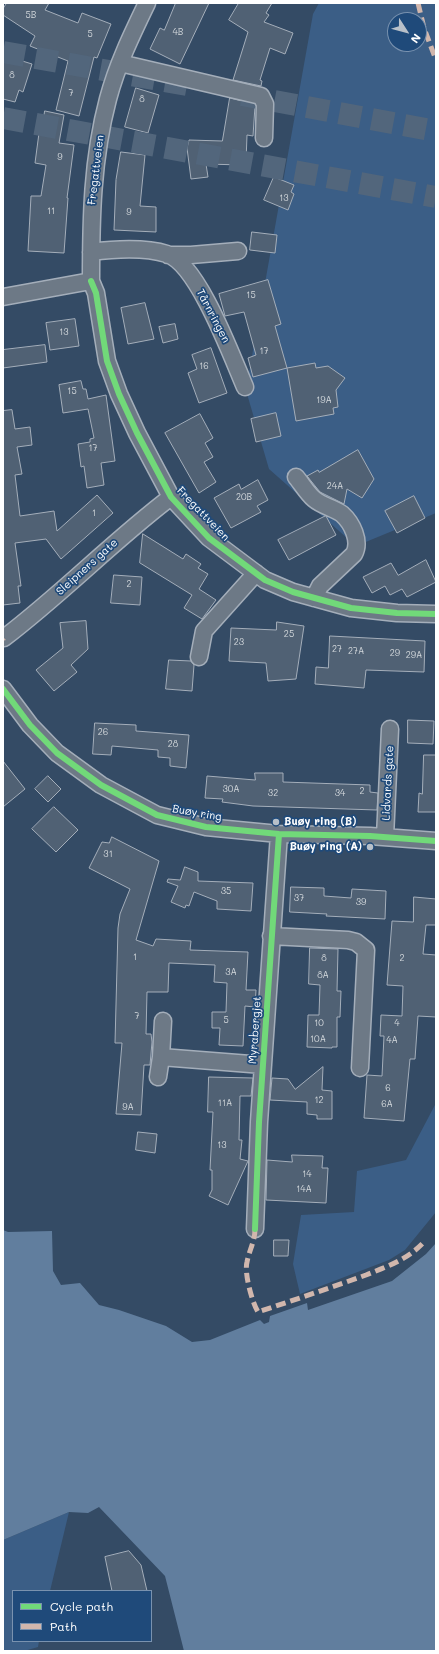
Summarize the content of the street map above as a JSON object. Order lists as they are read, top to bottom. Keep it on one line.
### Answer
{"streets":{"street":["Fregattveien","Tårnringen","Sleipners gate","Lidvards gate","Buøy ring","Myrabergjet"]},"crossings":[["Fregattveien","Tårnringen"],["Fregattveien","Sleipners gate"],["Lidvards gate","Buøy ring"],["Buøy ring","Myrabergjet"]],"places":["Buøy ring (B)","Buøy ring (A)"],"house_numbers":["5B","4B","5","8","7","8","9","13","11","9","15","13","17","16","15","19A","17","24A","20B","1","2","25","23","27","27A","29","29A","26","28","30A","2","32","34","31","35","37","39","1","8","2","3A","8A","7","5","10","4","10A","4A","6","12","11A","6A","9A","13","14","14A"],"legend":["Cycle path","Path"],"north":"bottom right"}
